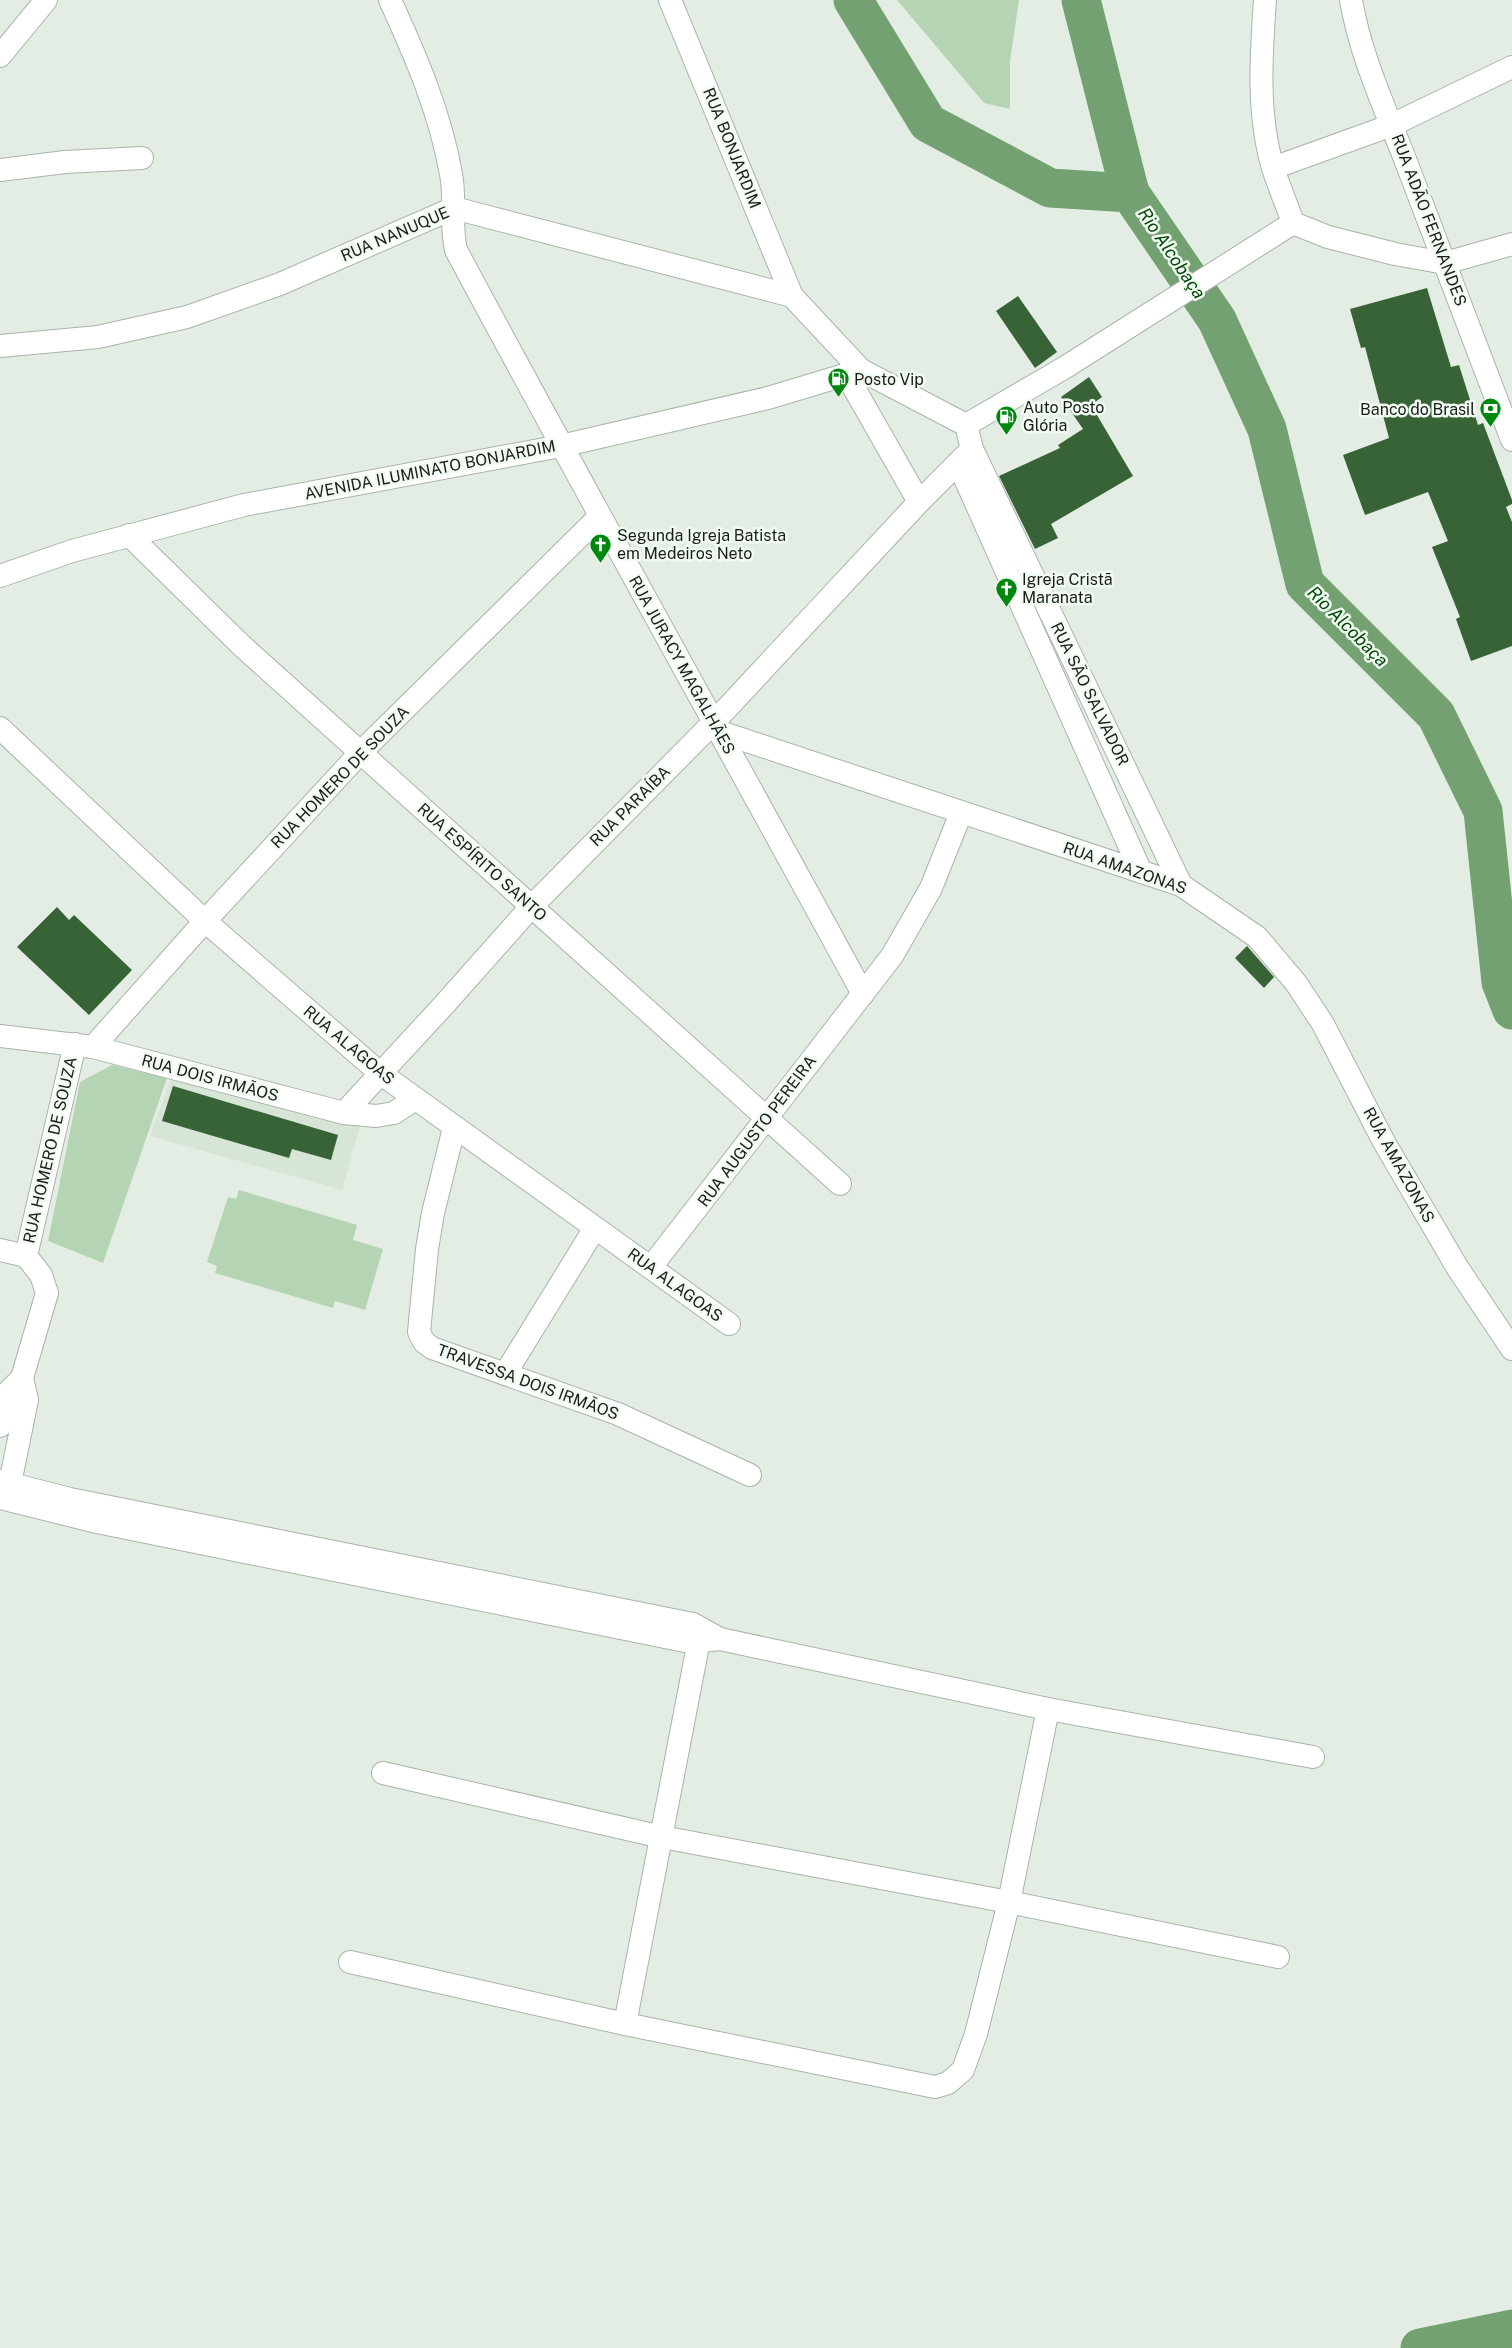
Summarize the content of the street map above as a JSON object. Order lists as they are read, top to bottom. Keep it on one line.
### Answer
{"streets":{"street":["RUA BONJARDIM","RUA ADÃO FERNANDES","RUA NANUQUE","AVENIDA ILUMINATO BONJARDIM","RUA JURACY MAGALHÃES","RUA SÃO SALVADOR","RUA HOMERO DE SOUZA","RUA PARAÍBA","RUA ESPÍRITO SANTO","RUA AMAZONAS","RUA ALAGOAS","RUA DOIS IRMÃOS","RUA AUGUSTO PEREIRA","TRAVESSA DOIS IRMÃOS"]},"crossings":[["RUA BONJARDIM","RUA NANUQUE"],["RUA NANUQUE","RUA JURACY MAGALHÃES"],["AVENIDA ILUMINATO BONJARDIM","RUA JURACY MAGALHÃES"],["AVENIDA ILUMINATO BONJARDIM","RUA ESPÍRITO SANTO"],["RUA JURACY MAGALHÃES","RUA HOMERO DE SOUZA"],["RUA JURACY MAGALHÃES","RUA PARAÍBA"],["RUA JURACY MAGALHÃES","RUA AMAZONAS"],["RUA JURACY MAGALHÃES","RUA AUGUSTO PEREIRA"],["RUA SÃO SALVADOR","RUA PARAÍBA"],["RUA SÃO SALVADOR","RUA AMAZONAS"],["RUA HOMERO DE SOUZA","RUA ESPÍRITO SANTO"],["RUA HOMERO DE SOUZA","RUA ALAGOAS"],["RUA HOMERO DE SOUZA","RUA DOIS IRMÃOS"],["RUA PARAÍBA","RUA ESPÍRITO SANTO"],["RUA PARAÍBA","RUA AMAZONAS"],["RUA PARAÍBA","RUA ALAGOAS"],["RUA PARAÍBA","RUA DOIS IRMÃOS"],["RUA ESPÍRITO SANTO","RUA AUGUSTO PEREIRA"],["RUA AMAZONAS","RUA AUGUSTO PEREIRA"],["RUA ALAGOAS","RUA DOIS IRMÃOS"],["RUA ALAGOAS","RUA AUGUSTO PEREIRA"],["RUA ALAGOAS","TRAVESSA DOIS IRMÃOS"]],"water":["Rio Alcobaça"],"places":{"fuel station":["Posto Vip","Auto Posto Glória"],"bank":["Banco do Brasil"],"church":["Segunda Igreja Batista em Medeiros Neto","Igreja Cristã Maranata"]}}
